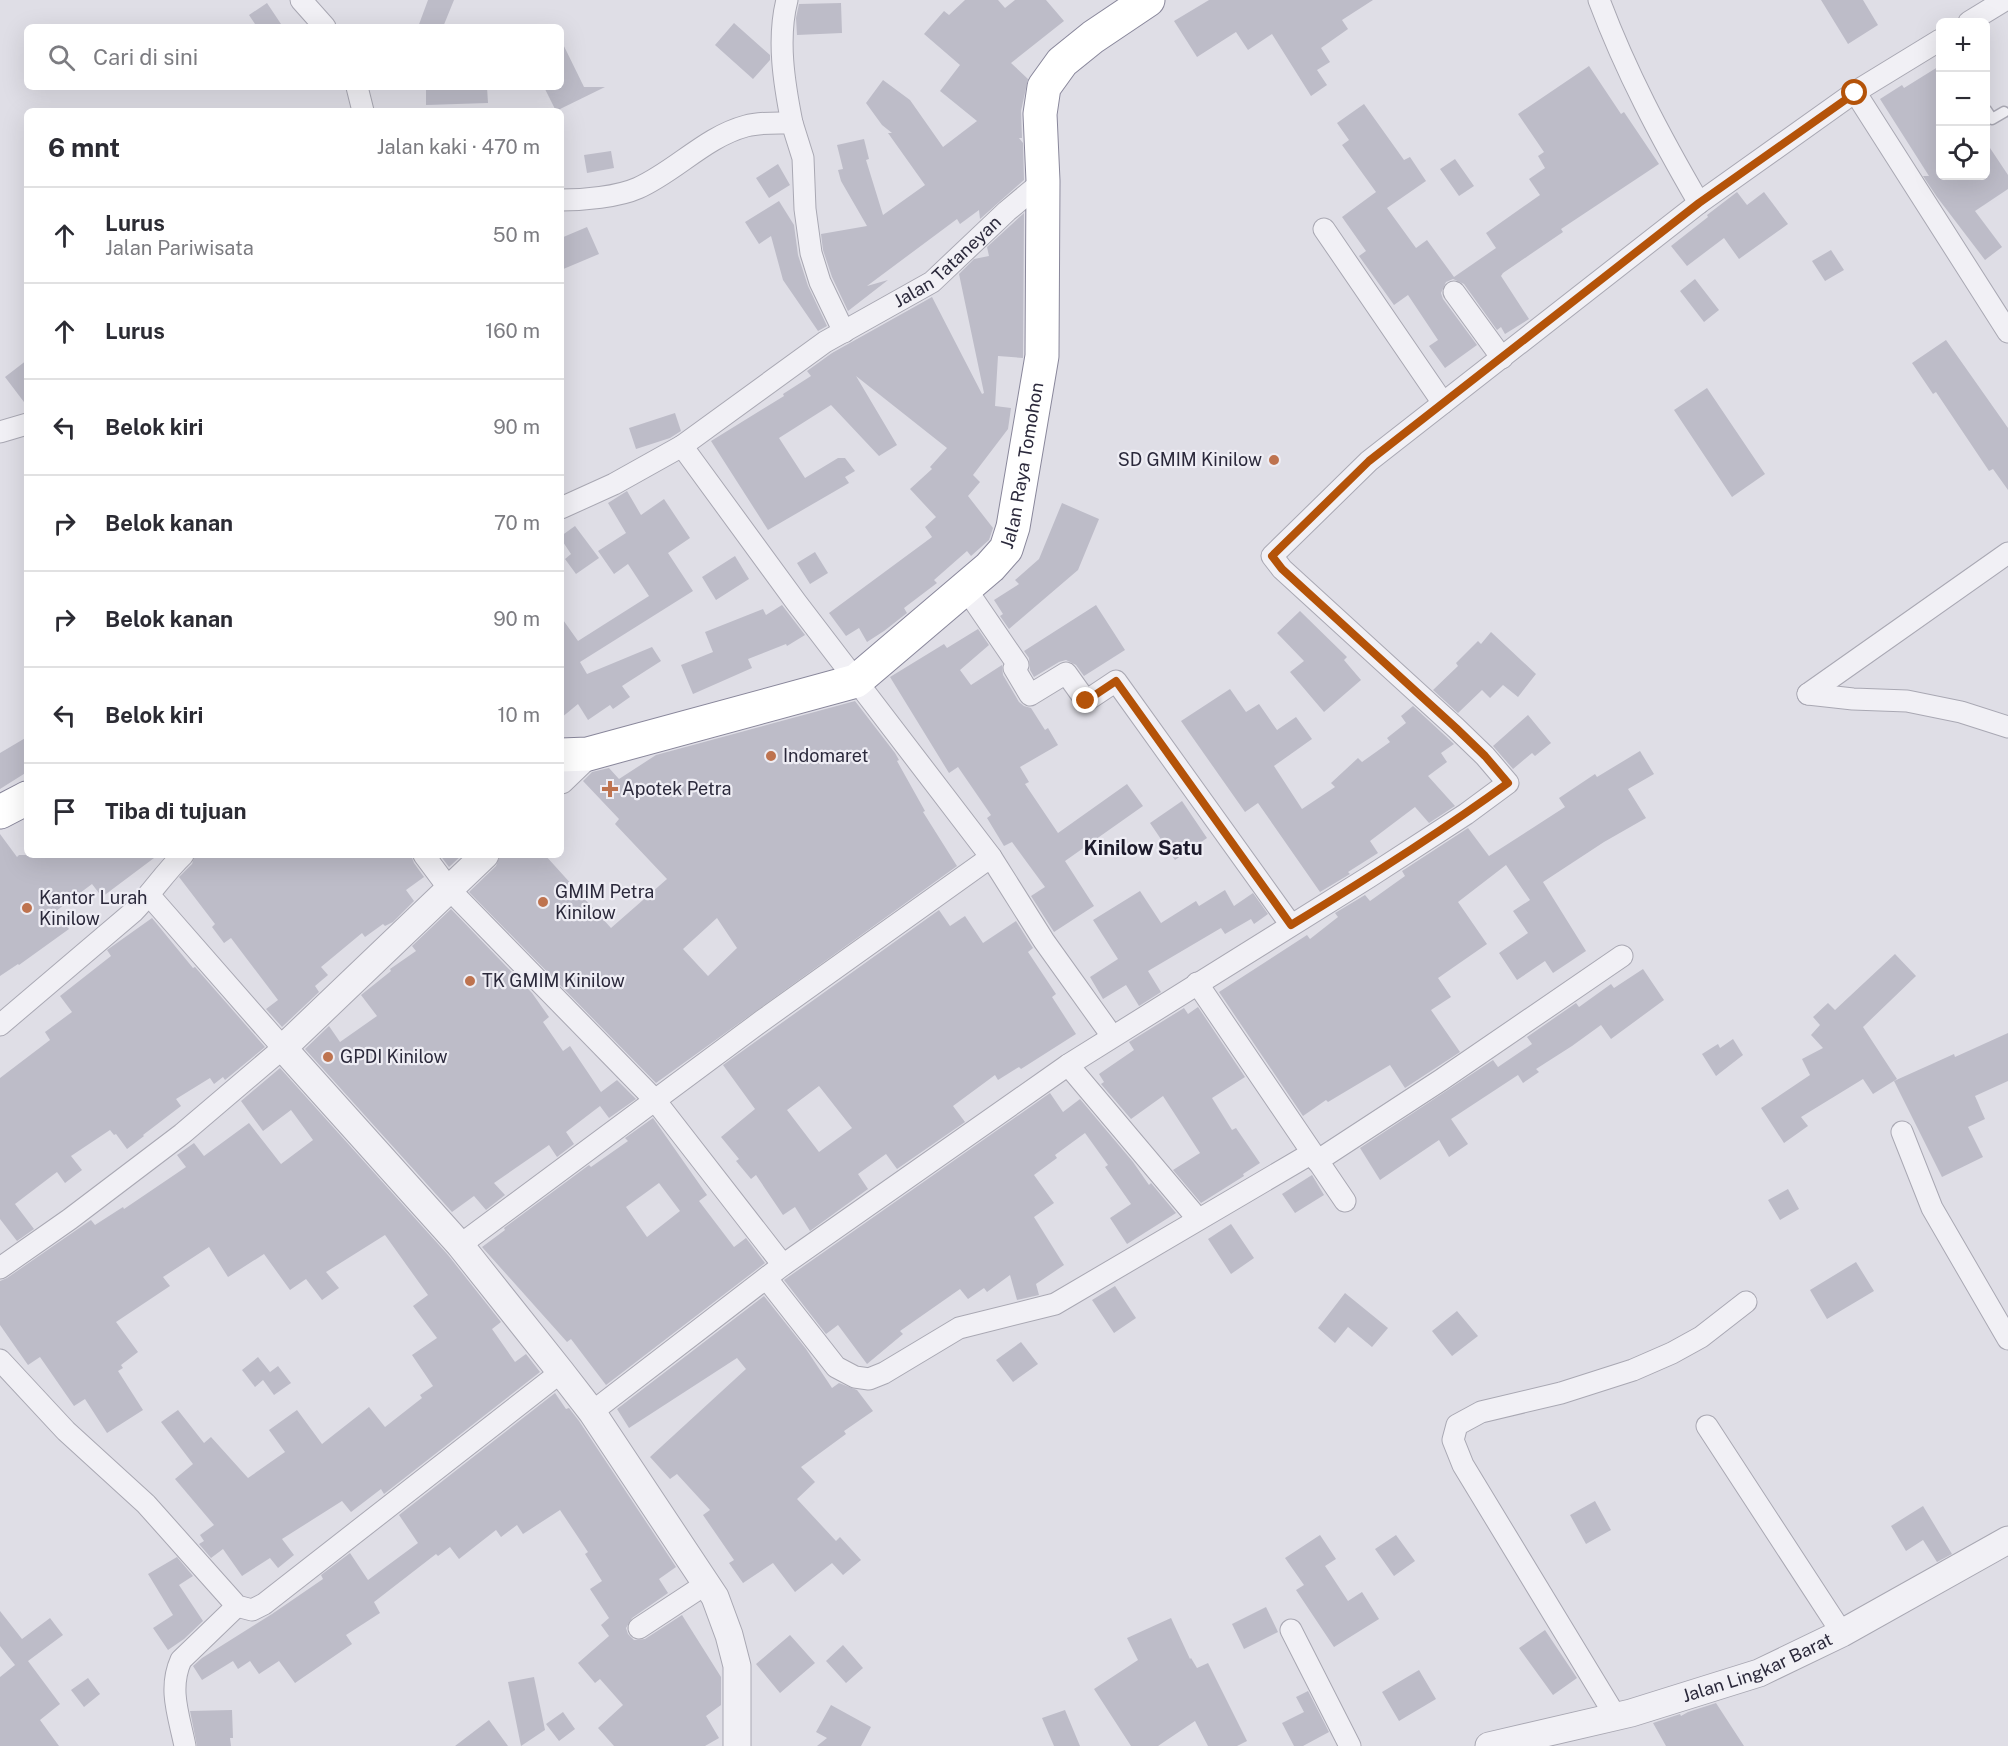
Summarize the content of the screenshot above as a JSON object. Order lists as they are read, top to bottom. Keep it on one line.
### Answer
{"streets":{"highway":["Jalan Raya Tomohon"],"street":["Jalan Tataneyan","Jalan Lingkar Barat"]},"crossings":[["Jalan Tataneyan","Jalan Raya Tomohon"]],"districts":["Kinilow Satu"],"places":{"other":["SD GMIM Kinilow","Indomaret","GMIM Petra Kinilow","Kantor Lurah Kinilow","TK GMIM Kinilow","GPDI Kinilow"],"health":["Apotek Petra"]},"page":{"map_buttons":["+","−"],"search":"Cari di sini","heading":["6 mnt","Jalan kaki · 470 m"],"list":[["Lurus","Jalan Pariwisata","50 m"],["Lurus","160 m"],["Belok kiri","90 m"],["Belok kanan","70 m"],["Belok kanan","90 m"],["Belok kiri","10 m"],"Tiba di tujuan"]}}
